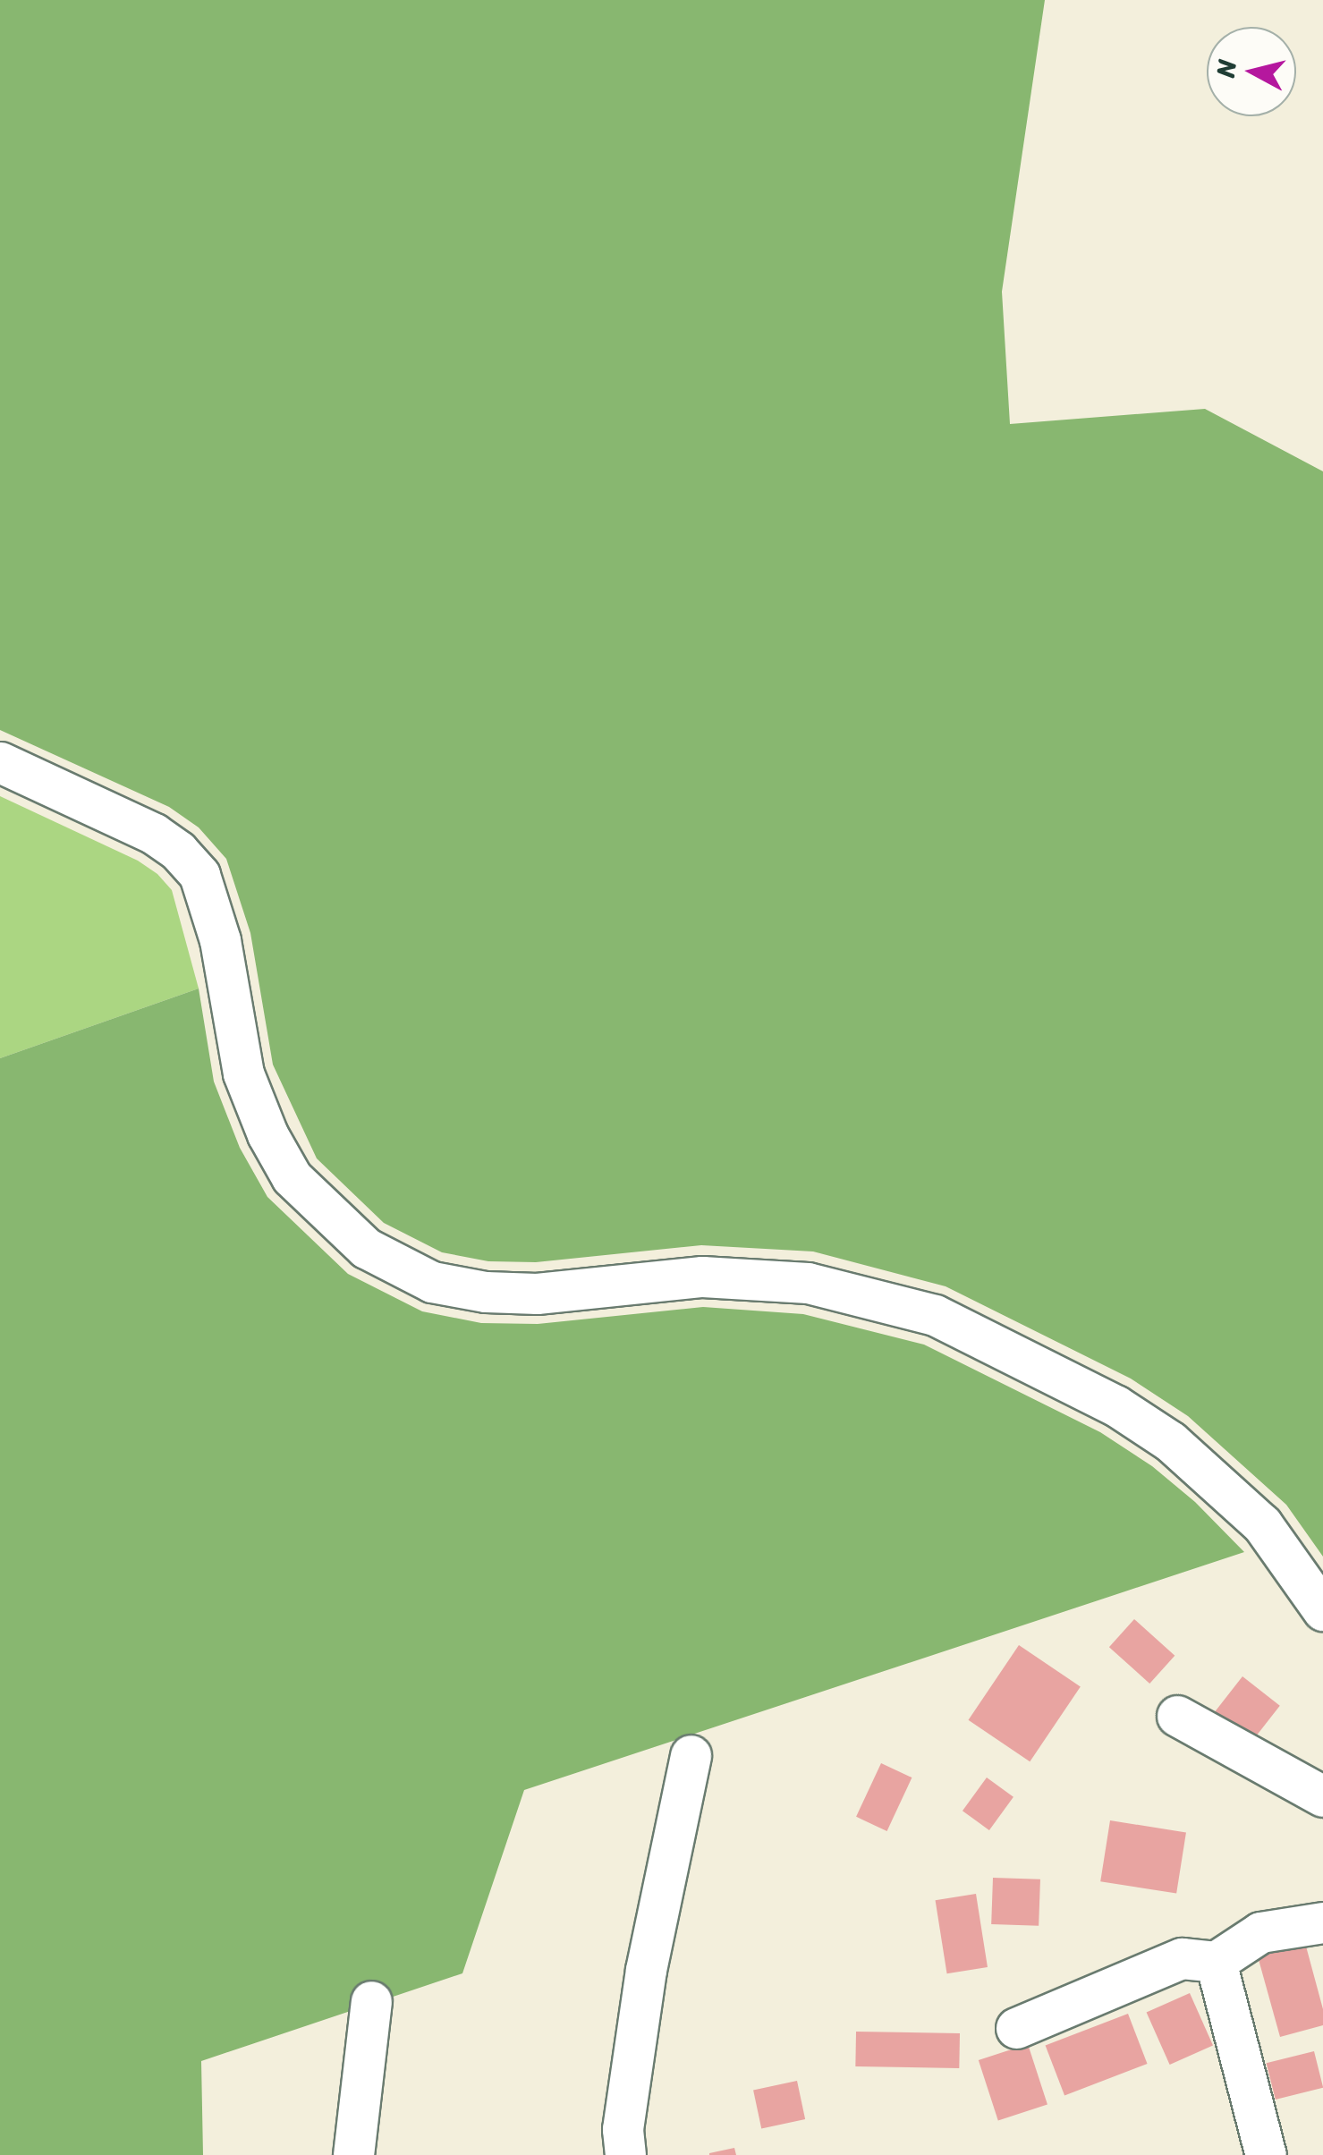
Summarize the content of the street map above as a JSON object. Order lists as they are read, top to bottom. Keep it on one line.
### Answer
{"north":"left"}
